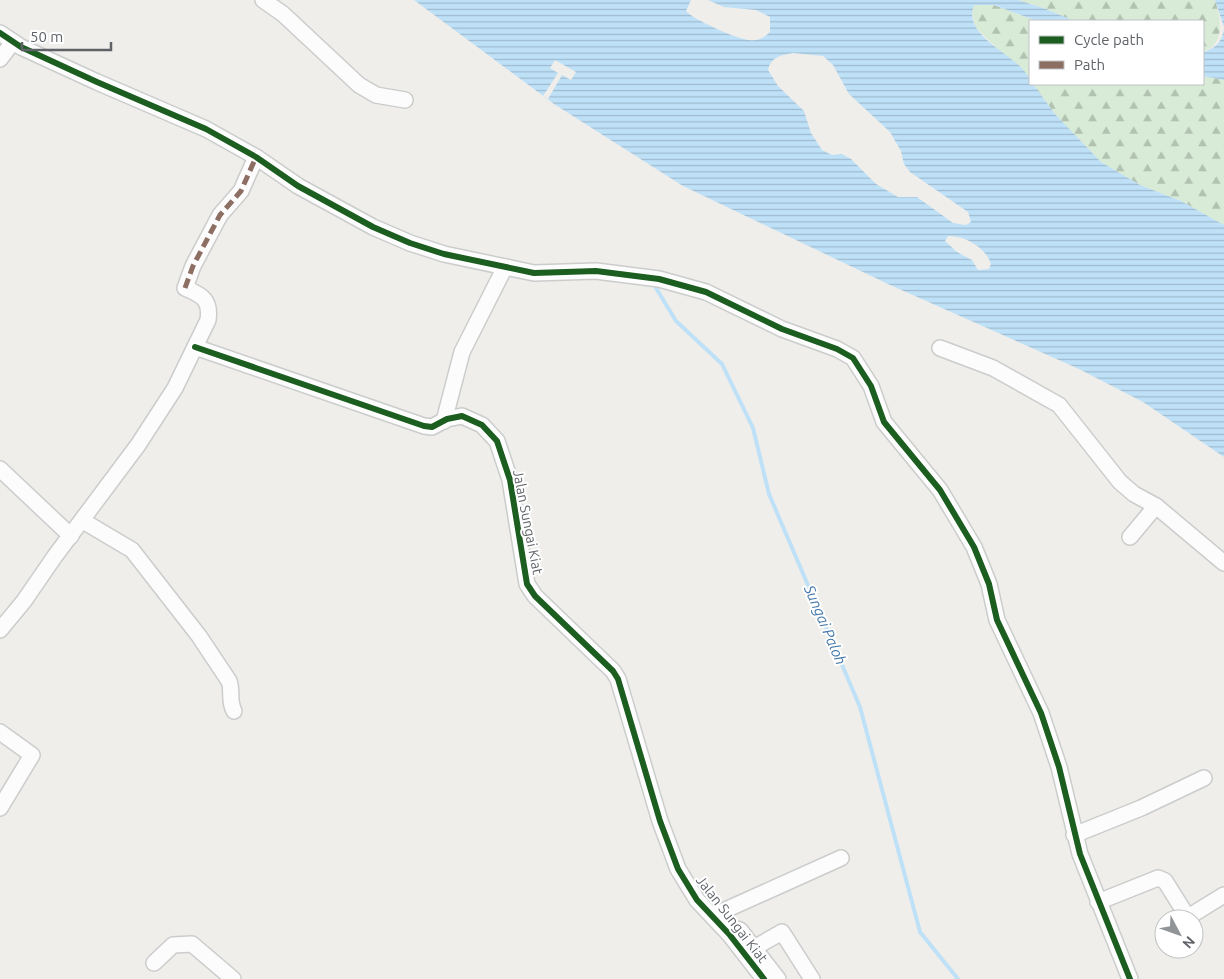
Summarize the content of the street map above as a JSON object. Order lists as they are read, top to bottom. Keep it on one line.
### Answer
{"streets":{"street":["Jalan Sungai Kiat"]},"water":["Sungai Paloh"],"legend":["Cycle path","Path"],"scale_bar":"50 m","north":"bottom right"}
